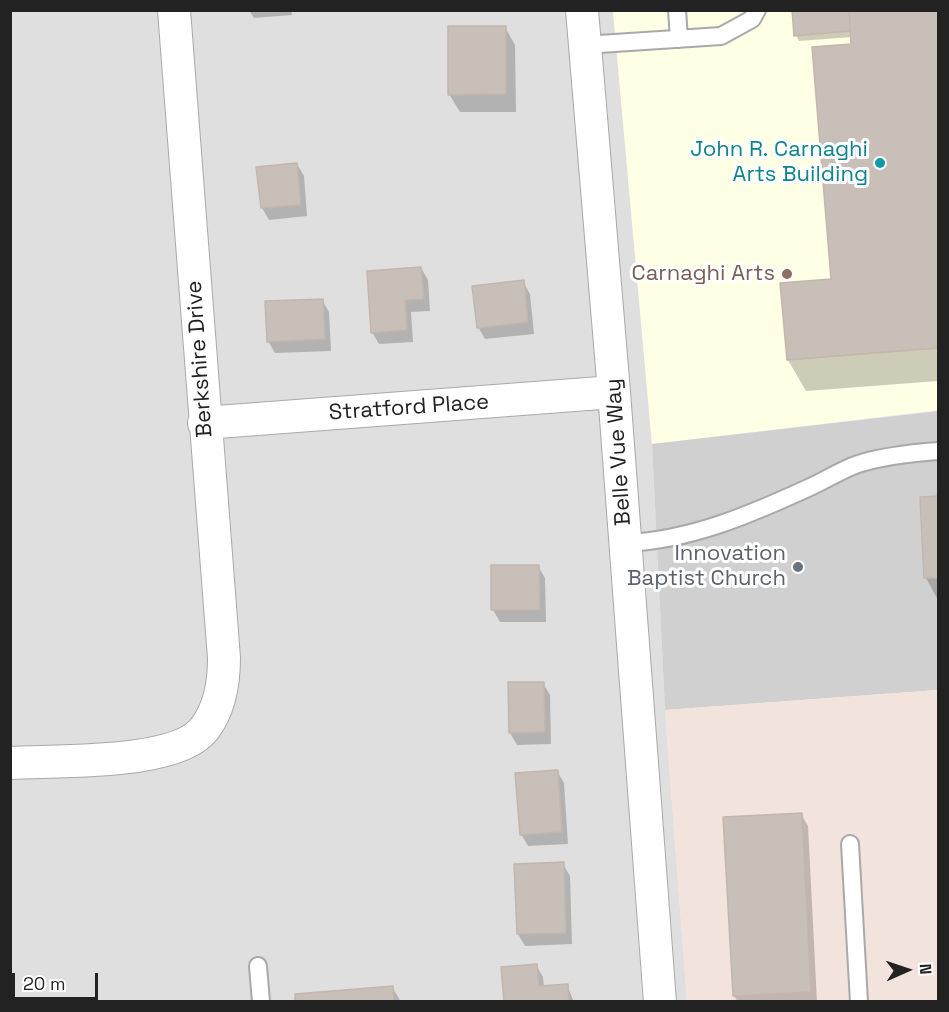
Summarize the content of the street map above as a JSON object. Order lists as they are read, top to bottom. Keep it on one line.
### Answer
{"streets":{"street":["Berkshire Drive","Stratford Place","Belle Vue Way"]},"crossings":[["Berkshire Drive","Stratford Place"],["Stratford Place","Belle Vue Way"]],"places":["John R. Carnaghi Arts Building","Carnaghi Arts","Innovation Baptist Church"],"scale_bar":"20 m","north":"right"}
